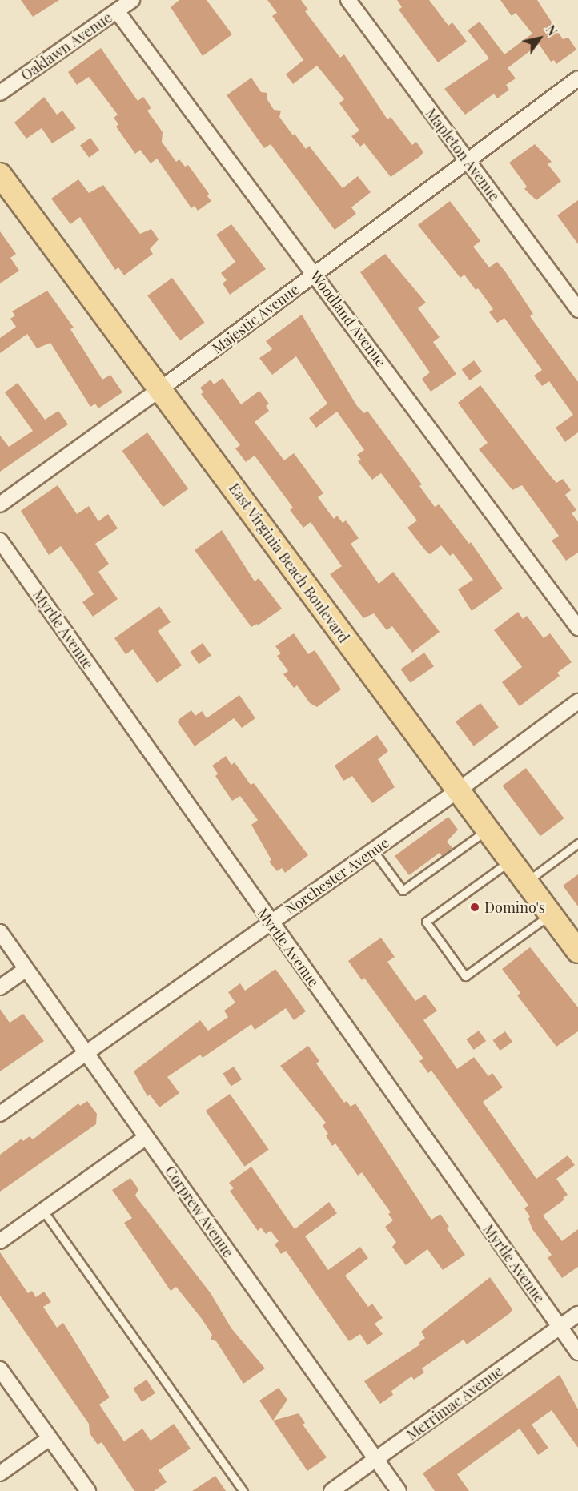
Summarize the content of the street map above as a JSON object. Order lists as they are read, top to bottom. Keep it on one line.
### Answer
{"streets":{"main road":["East Virginia Beach Boulevard"],"street":["Oaklawn Avenue","Mapleton Avenue","Majestic Avenue","Woodland Avenue","Myrtle Avenue","Norchester Avenue","Corprew Avenue","Merrimac Avenue"]},"crossings":[["Oaklawn Avenue","Woodland Avenue"],["Mapleton Avenue","Majestic Avenue"],["Majestic Avenue","Woodland Avenue"],["Majestic Avenue","East Virginia Beach Boulevard"],["East Virginia Beach Boulevard","Norchester Avenue"],["Myrtle Avenue","Norchester Avenue"],["Myrtle Avenue","Merrimac Avenue"],["Norchester Avenue","Corprew Avenue"],["Corprew Avenue","Merrimac Avenue"]],"places":["Domino's"],"north":"top right"}
